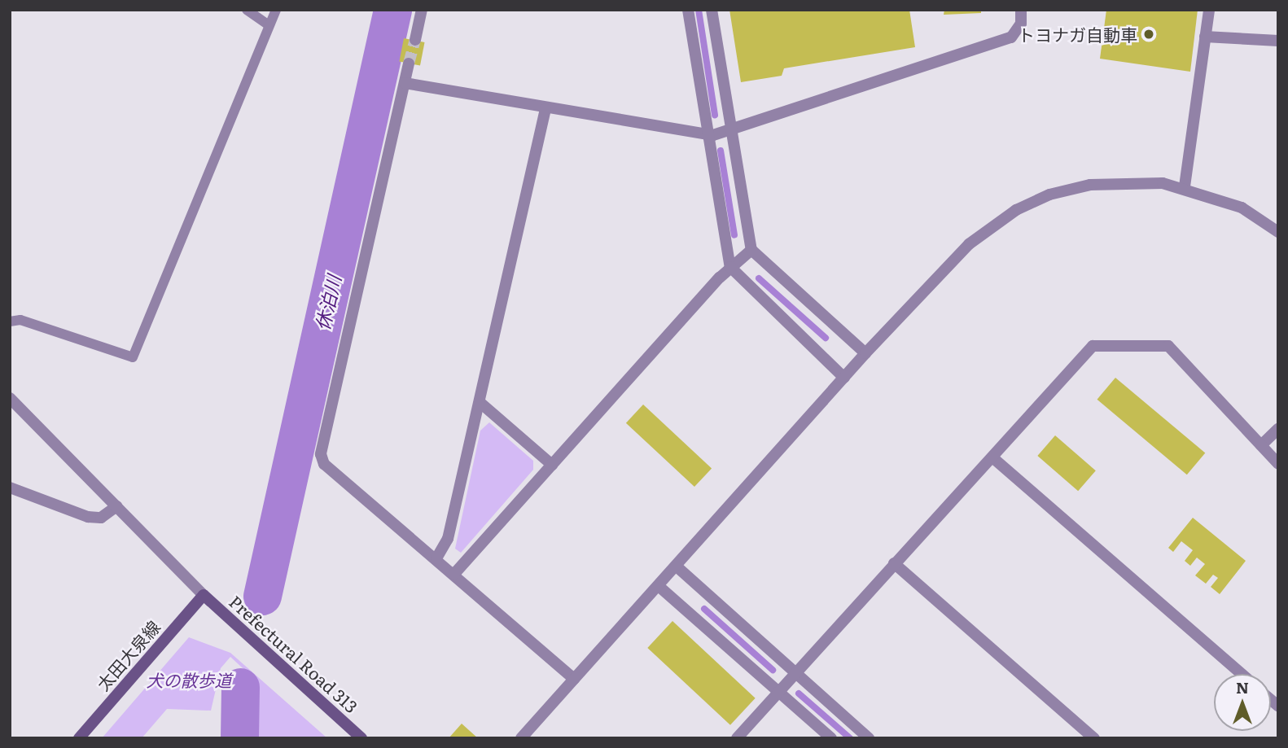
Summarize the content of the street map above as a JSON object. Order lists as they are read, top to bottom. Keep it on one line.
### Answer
{"streets":{"main road":["Prefectural Road 313","太田大泉線"]},"crossings":[["Prefectural Road 313","太田大泉線"]],"water":["休泊川"],"parks":["犬の散歩道"],"places":["トヨナガ自動車"],"north":"top"}
